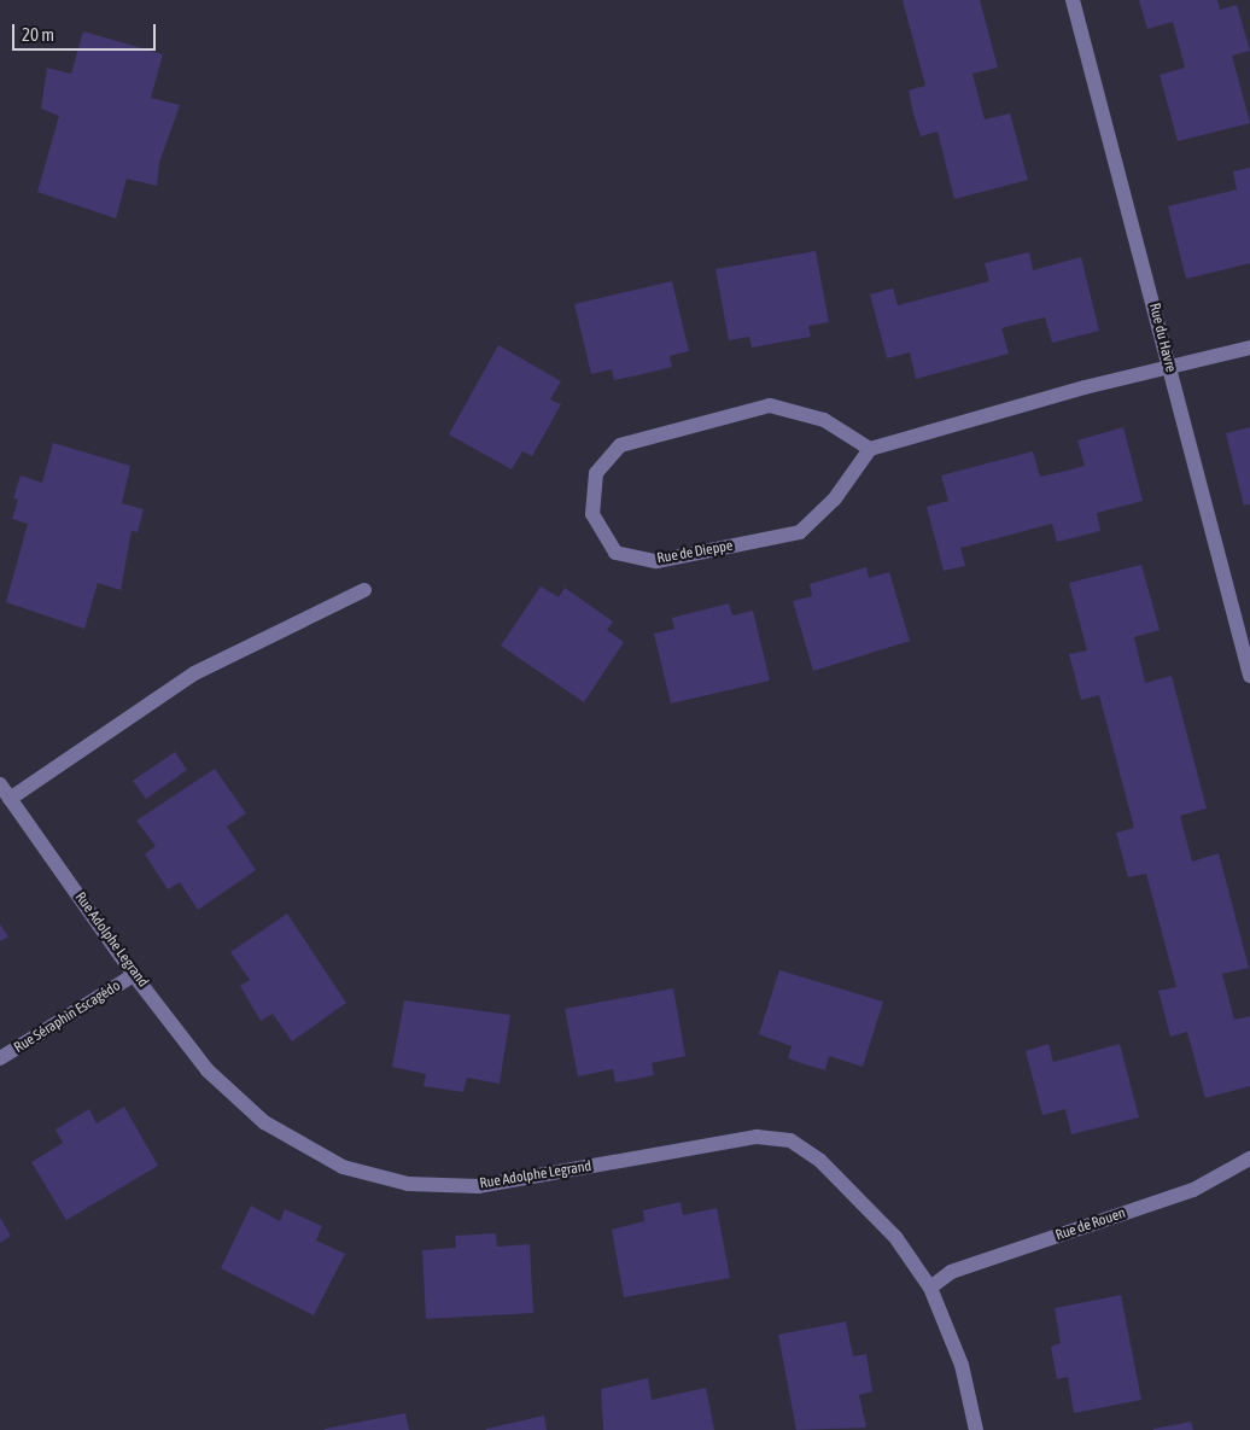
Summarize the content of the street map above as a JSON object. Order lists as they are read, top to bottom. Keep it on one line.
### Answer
{"streets":{"street":["Rue du Havre","Rue de Dieppe","Rue Adolphe Legrand","Rue Séraphin Escagédo","Rue de Rouen"]},"crossings":[["Rue Adolphe Legrand","Rue Séraphin Escagédo"],["Rue Adolphe Legrand","Rue de Rouen"]],"scale_bar":"20 m"}
